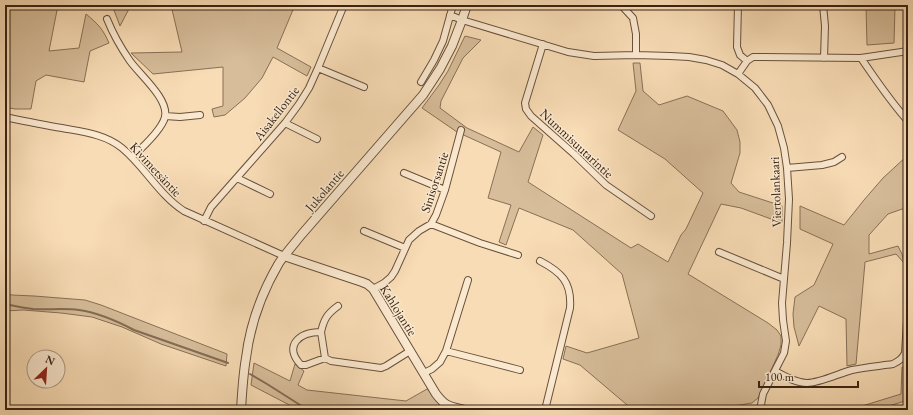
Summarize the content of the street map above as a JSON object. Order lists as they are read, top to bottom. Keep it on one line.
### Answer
{"streets":{"street":["Aisakellontie","Nummisuutarintie","Kivimetsäntie","Sinisorsantie","Jukolantie","Viertolankaari","Kahlojantie"]},"crossings":[["Aisakellontie","Kivimetsäntie"],["Nummisuutarintie","Viertolankaari"],["Kivimetsäntie","Jukolantie"],["Kivimetsäntie","Kahlojantie"],["Sinisorsantie","Kahlojantie"],["Jukolantie","Viertolankaari"],["Jukolantie","Kahlojantie"]],"scale_bar":"100 m","north":"top right"}
